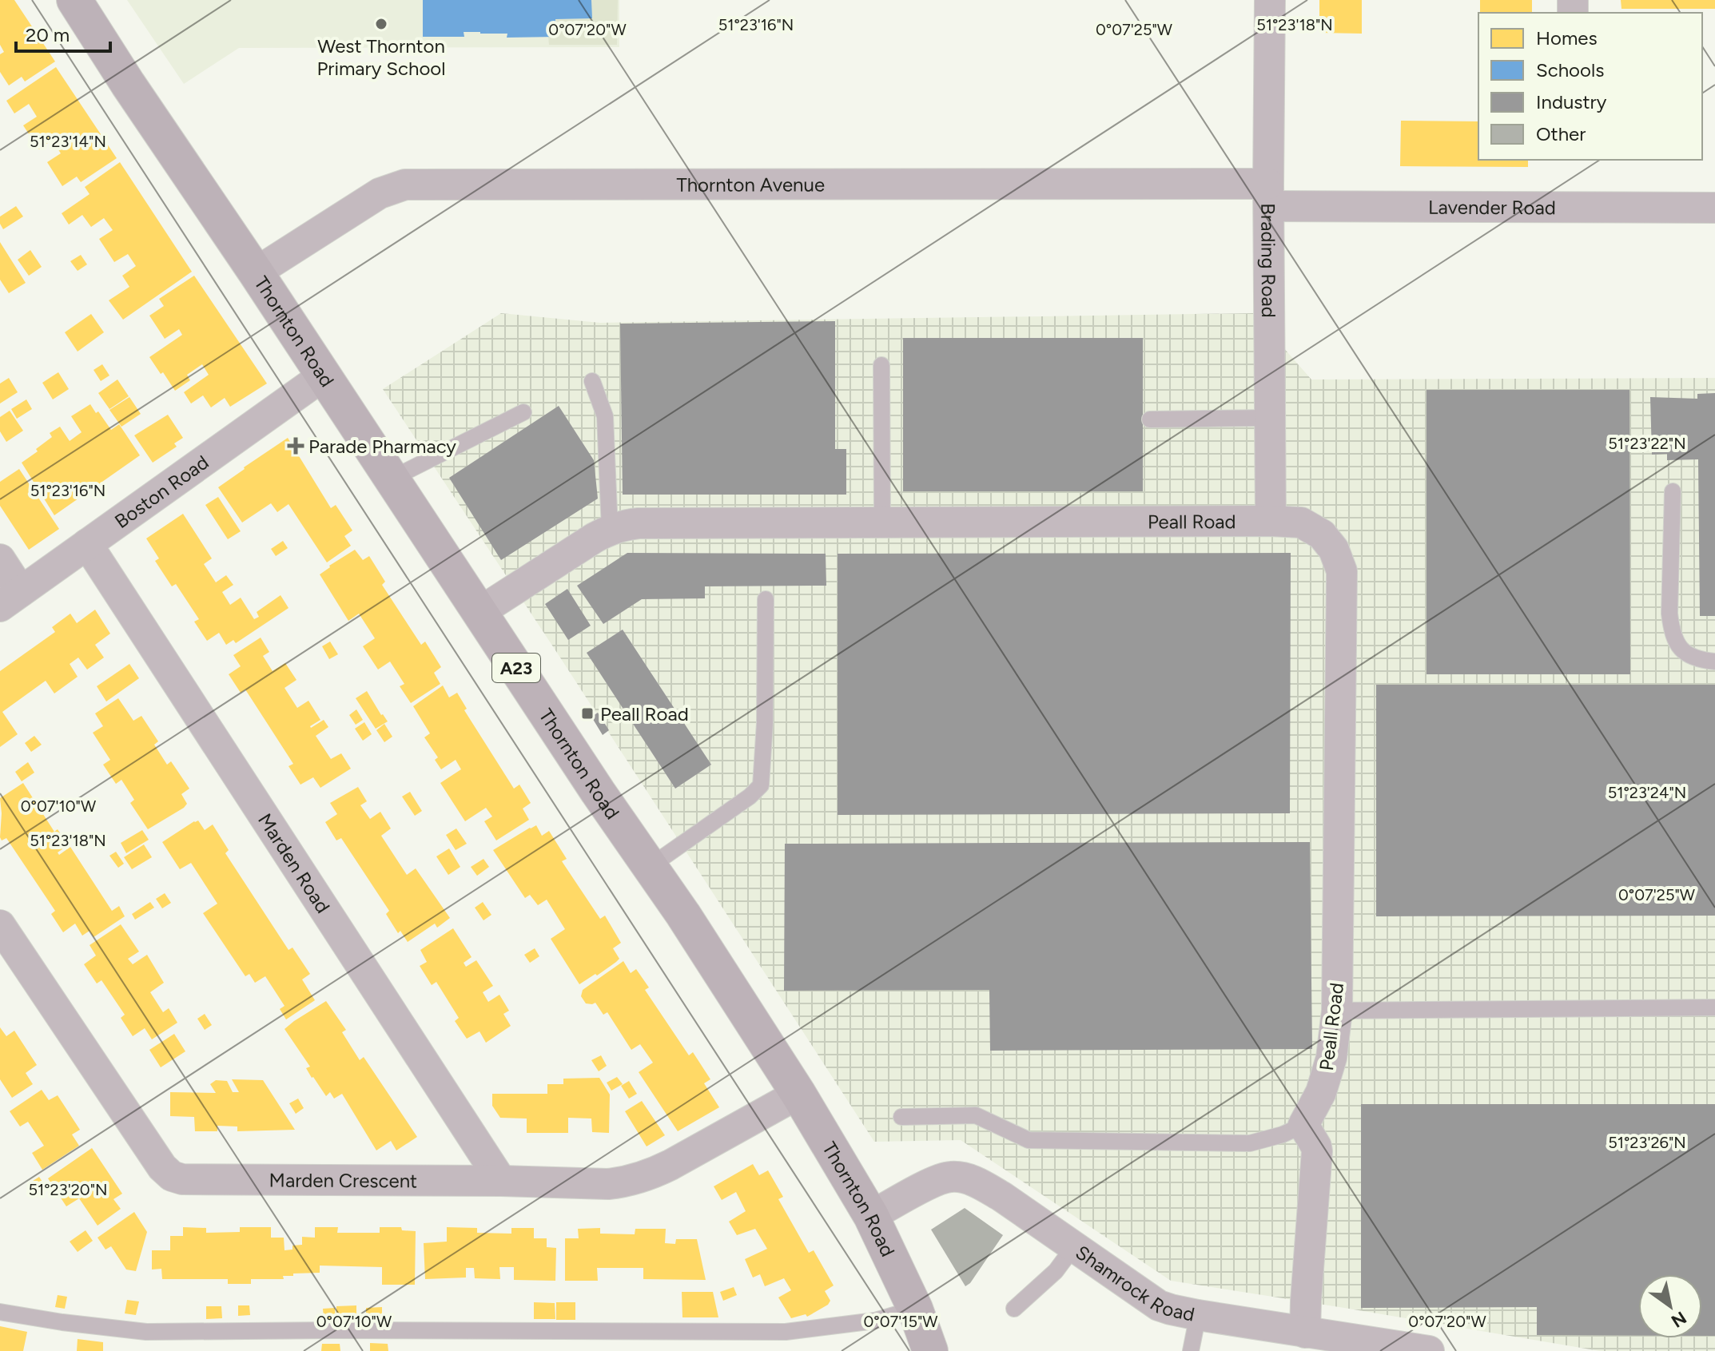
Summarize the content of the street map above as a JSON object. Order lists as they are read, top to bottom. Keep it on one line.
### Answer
{"streets":{"highway":["Thornton Road","A23"],"street":["Thornton Avenue","Lavender Road","Brading Road","Boston Road","Peall Road","Marden Road","Marden Crescent","Shamrock Road"]},"crossings":[["Thornton Avenue","Lavender Road"],["Thornton Avenue","Brading Road"],["Thornton Avenue","Thornton Road"],["Lavender Road","Brading Road"],["Brading Road","Peall Road"],["Thornton Road","Boston Road"],["Thornton Road","Peall Road"],["Thornton Road","Marden Crescent"],["Thornton Road","Shamrock Road"],["Boston Road","Marden Road"],["Marden Road","Marden Crescent"]],"places":{"other":["West Thornton Primary School"],"health":["Parade Pharmacy"],"transit":["Peall Road"]},"legend":["Homes","Schools","Industry","Other"],"scale_bar":"20 m","north":"bottom right","coordinates":["51°23'18\"N","51°23'16\"N","0°07'20\"W","0°07'25\"W","51°23'14\"N","51°23'22\"N","51°23'24\"N","0°07'10\"W","51°23'26\"N","51°23'20\"N","0°07'15\"W"]}
